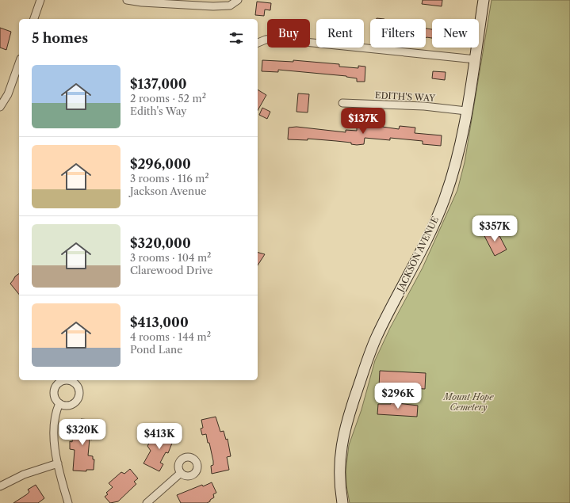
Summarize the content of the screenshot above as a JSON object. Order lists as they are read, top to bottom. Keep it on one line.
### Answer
{"streets":{"main road":["JACKSON AVENUE"],"street":["EDITH'S WAY"]},"crossings":[["EDITH'S WAY","JACKSON AVENUE"]],"parks":["Mount Hope Cemetery"],"page":{"chip":["Buy","Rent","Filters","New"],"heading":"5 homes","list":[{"name":"$137,000","note":"2 rooms · 52 m² · Edith's Way"},{"name":"$296,000","note":"3 rooms · 116 m² · Jackson Avenue"},{"name":"$320,000","note":"3 rooms · 104 m² · Clarewood Drive"},{"name":"$413,000","note":"4 rooms · 144 m² · Pond Lane"}],"price":["$137K","$357K","$296K","$320K","$413K"]}}
